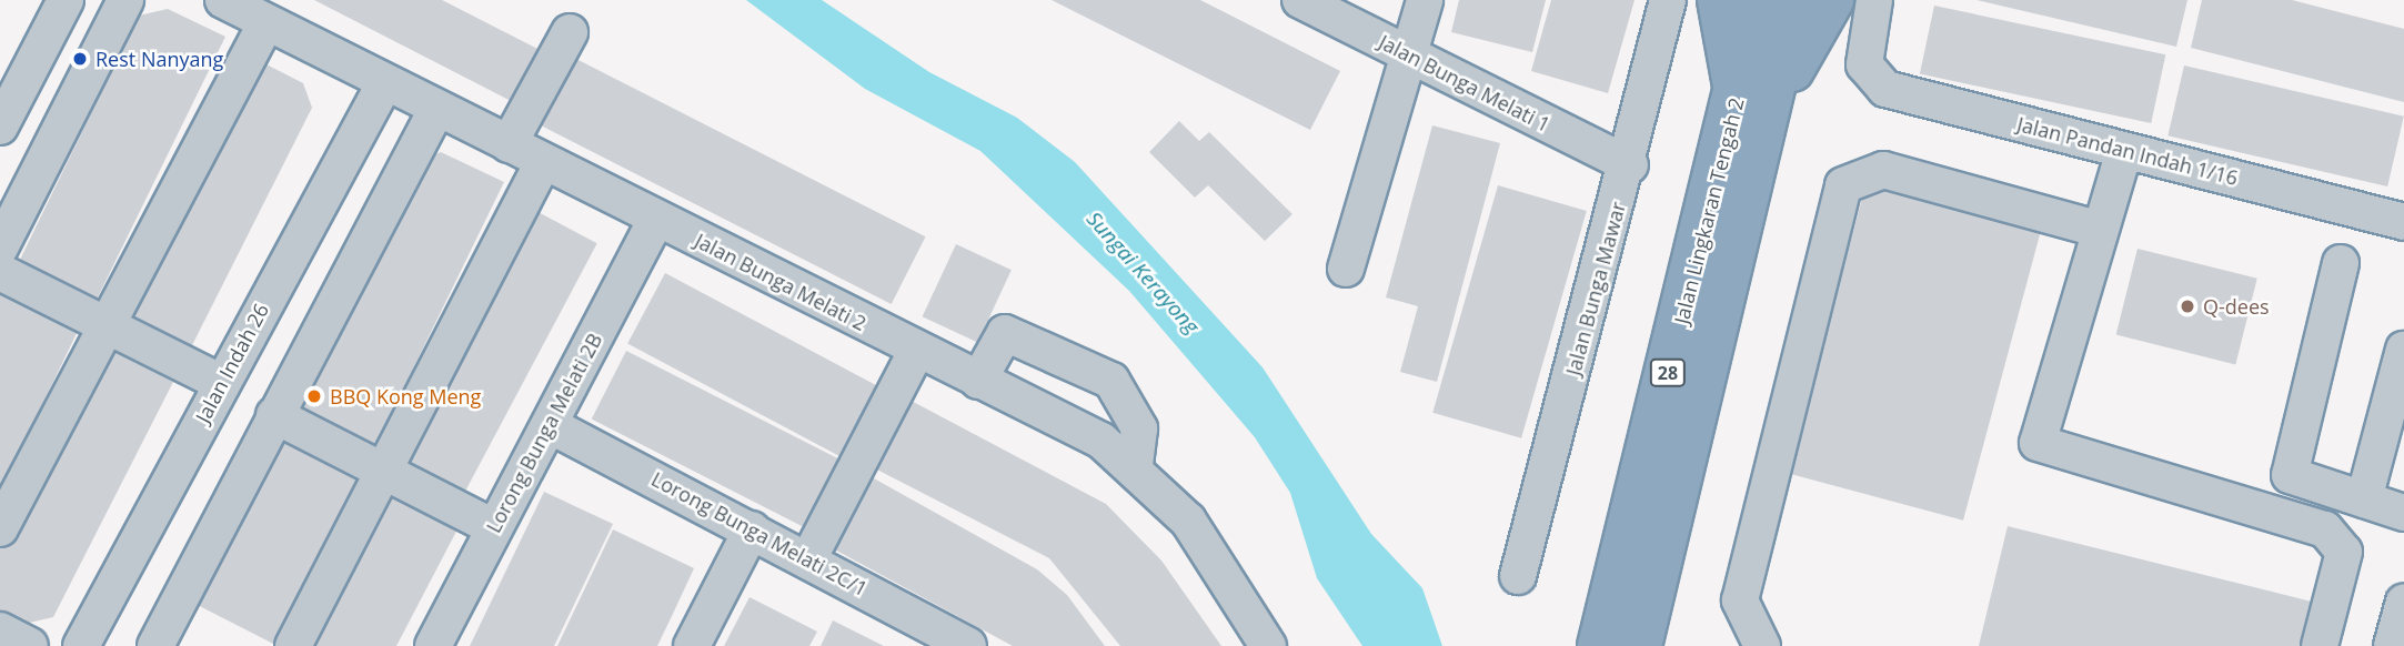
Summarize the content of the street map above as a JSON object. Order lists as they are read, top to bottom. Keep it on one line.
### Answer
{"streets":{"highway":["Jalan Lingkaran Tengah 2","28"],"street":["Jalan Bunga Melati 1","Jalan Pandan Indah 1/16","Jalan Bunga Melati 2","Jalan Bunga Mawar","Jalan Indah 26","Lorong Bunga Melati 2B","Lorong Bunga Melati 2C/1"]},"crossings":[["Jalan Bunga Melati 1","Jalan Bunga Mawar"],["Jalan Bunga Melati 2","Jalan Indah 26"],["Jalan Bunga Melati 2","Lorong Bunga Melati 2B"],["Lorong Bunga Melati 2B","Lorong Bunga Melati 2C/1"]],"water":["Sungai Kerayong"],"places":["Rest Nanyang","Q-dees","BBQ Kong Meng"]}
